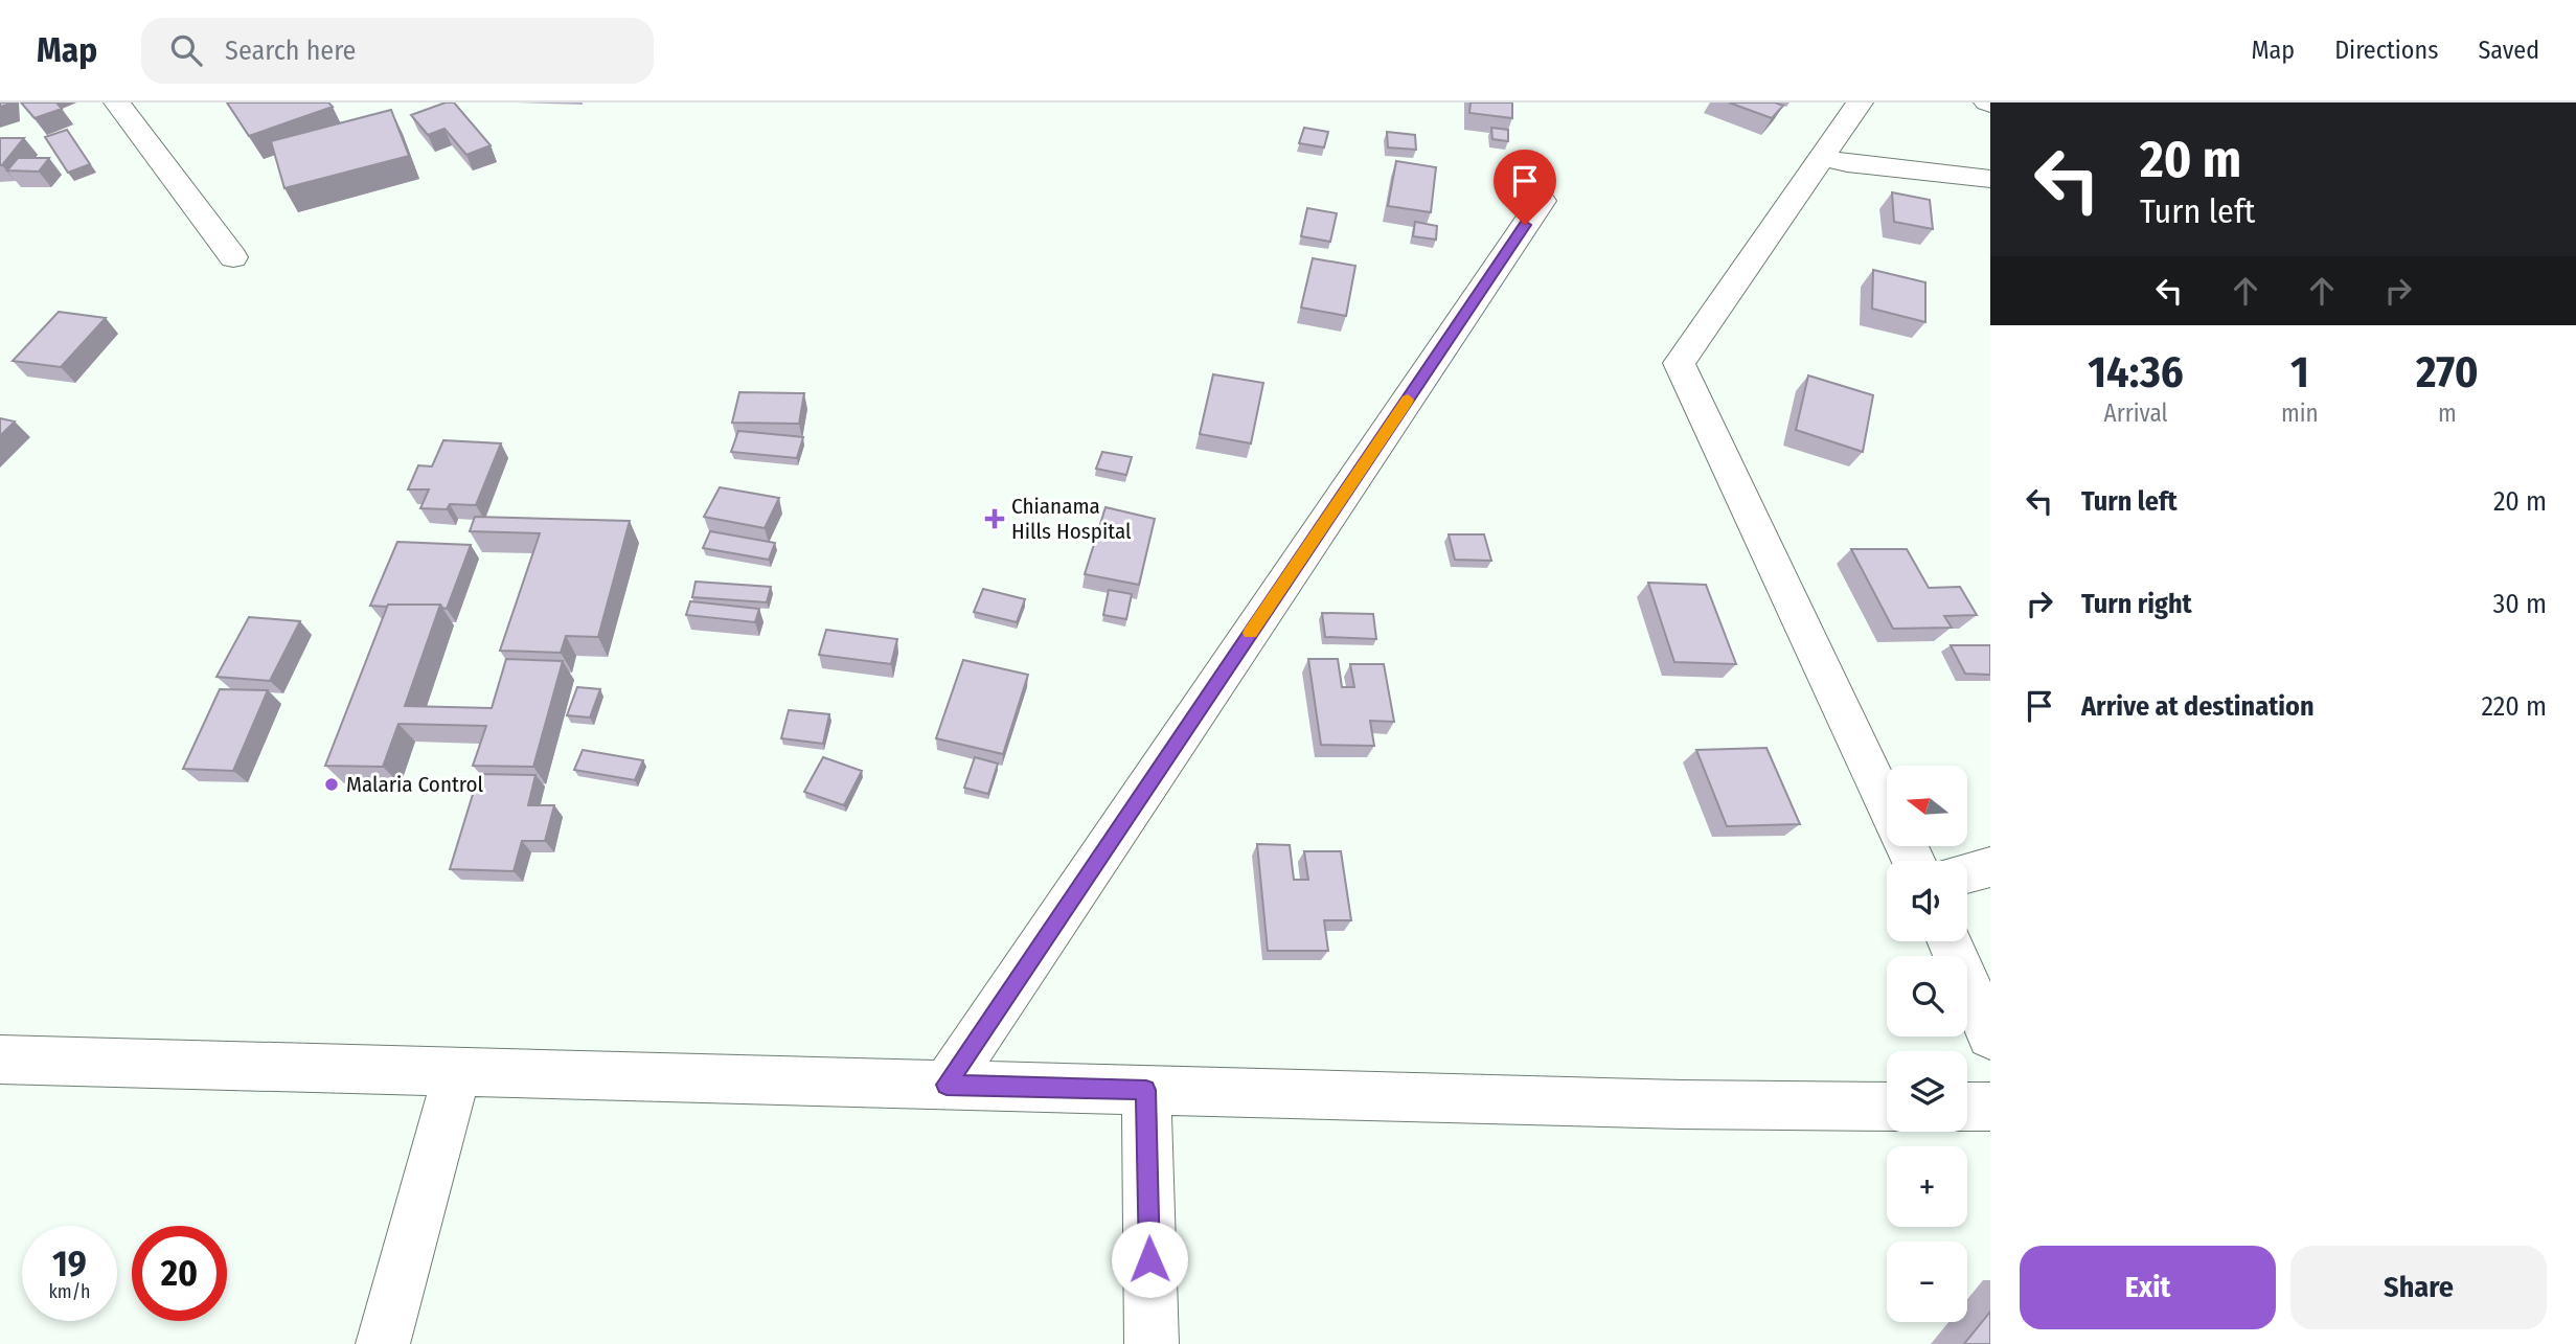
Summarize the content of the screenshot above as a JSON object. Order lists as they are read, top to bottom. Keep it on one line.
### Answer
{"places":{"health":["Chianama Hills Hospital"],"other":["Malaria Control"]},"north":"left","page":{"header":"Map","search":"Search here","nav":["Map","Directions","Saved"],"turn":["20 m","Turn left"],"eta":["14:36","Arrival","1","min","270","m"],"list":[{"name":"Turn left","value":"20 m"},{"name":"Turn right","value":"30 m"},{"name":"Arrive at destination","value":"220 m"}],"map_buttons":["+","−"],"speed":"19 km/h","limit":"20","buttons":["Exit","Share"]}}
